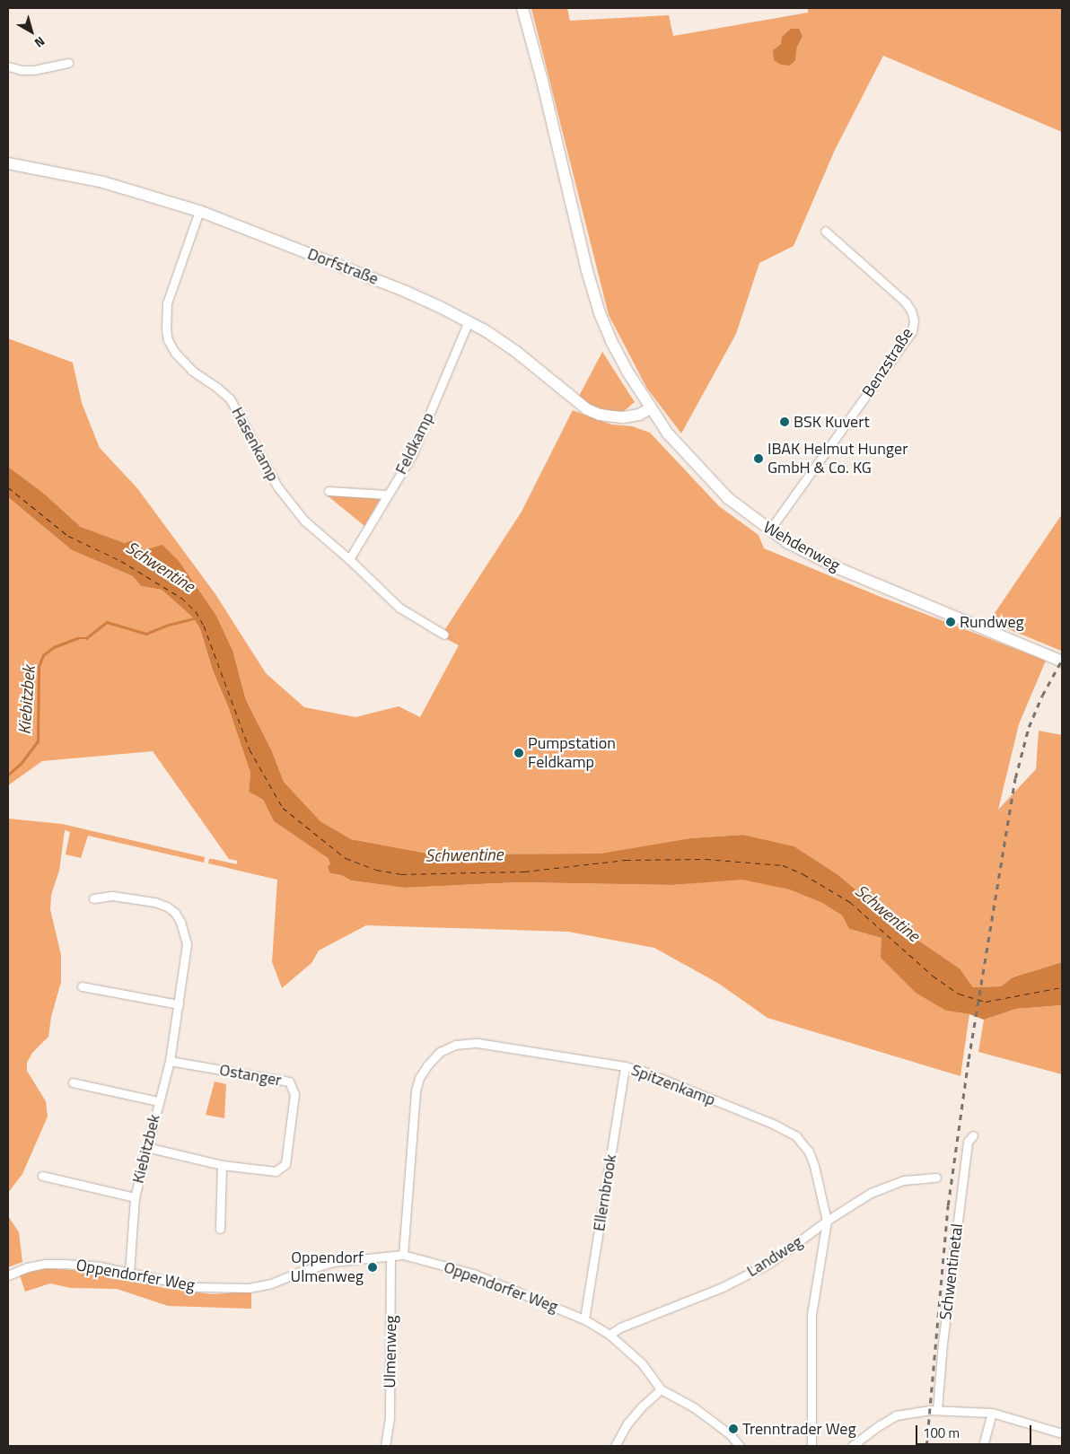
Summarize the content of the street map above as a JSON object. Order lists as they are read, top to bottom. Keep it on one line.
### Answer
{"streets":{"main road":["Dorfstraße","Wehdenweg"],"street":["Benzstraße","Feldkamp","Hasenkamp","Ostanger","Spitzenkamp","Kiebitzbek","Ellernbrook","Landweg","Schwentinetal","Oppendorfer Weg","Ulmenweg"]},"crossings":[["Dorfstraße","Feldkamp"],["Dorfstraße","Hasenkamp"],["Dorfstraße","Wehdenweg"],["Benzstraße","Wehdenweg"],["Feldkamp","Hasenkamp"],["Ostanger","Kiebitzbek"],["Spitzenkamp","Ellernbrook"],["Spitzenkamp","Landweg"],["Spitzenkamp","Oppendorfer Weg"],["Kiebitzbek","Oppendorfer Weg"],["Ellernbrook","Oppendorfer Weg"],["Landweg","Oppendorfer Weg"],["Oppendorfer Weg","Ulmenweg"]],"water":["Schwentine","Kiebitzbek"],"places":["BSK Kuvert","IBAK Helmut Hunger GmbH & Co. KG","Rundweg","Pumpstation Feldkamp","Oppendorf Ulmenweg","Trenntrader Weg"],"scale_bar":"100 m","north":"bottom right"}
